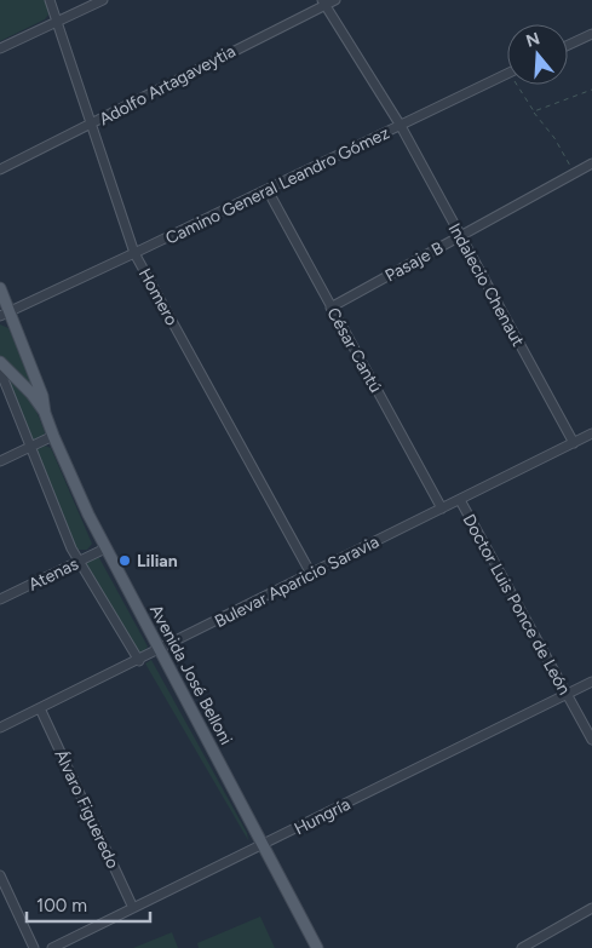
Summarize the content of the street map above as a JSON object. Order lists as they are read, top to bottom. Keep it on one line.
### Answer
{"streets":{"main road":["Avenida José Belloni"],"street":["Adolfo Artagaveytia","Camino General Leandro Gómez","Pasaje B","Indalecio Chenaut","Homero","César Cantú","Atenas","Bulevar Aparicio Saravia","Doctor Luis Ponce de León","Álvaro Figueredo","Hungría"]},"crossings":[["Adolfo Artagaveytia","Indalecio Chenaut"],["Adolfo Artagaveytia","Homero"],["Camino General Leandro Gómez","Indalecio Chenaut"],["Camino General Leandro Gómez","Homero"],["Camino General Leandro Gómez","César Cantú"],["Camino General Leandro Gómez","Avenida José Belloni"],["Pasaje B","Indalecio Chenaut"],["Pasaje B","César Cantú"],["Indalecio Chenaut","Bulevar Aparicio Saravia"],["Homero","Bulevar Aparicio Saravia"],["César Cantú","Bulevar Aparicio Saravia"],["Atenas","Avenida José Belloni"],["Bulevar Aparicio Saravia","Doctor Luis Ponce de León"],["Bulevar Aparicio Saravia","Avenida José Belloni"],["Bulevar Aparicio Saravia","Álvaro Figueredo"],["Doctor Luis Ponce de León","Hungría"],["Avenida José Belloni","Hungría"],["Álvaro Figueredo","Hungría"]],"places":["Lilian"],"scale_bar":"100 m","north":"top"}
